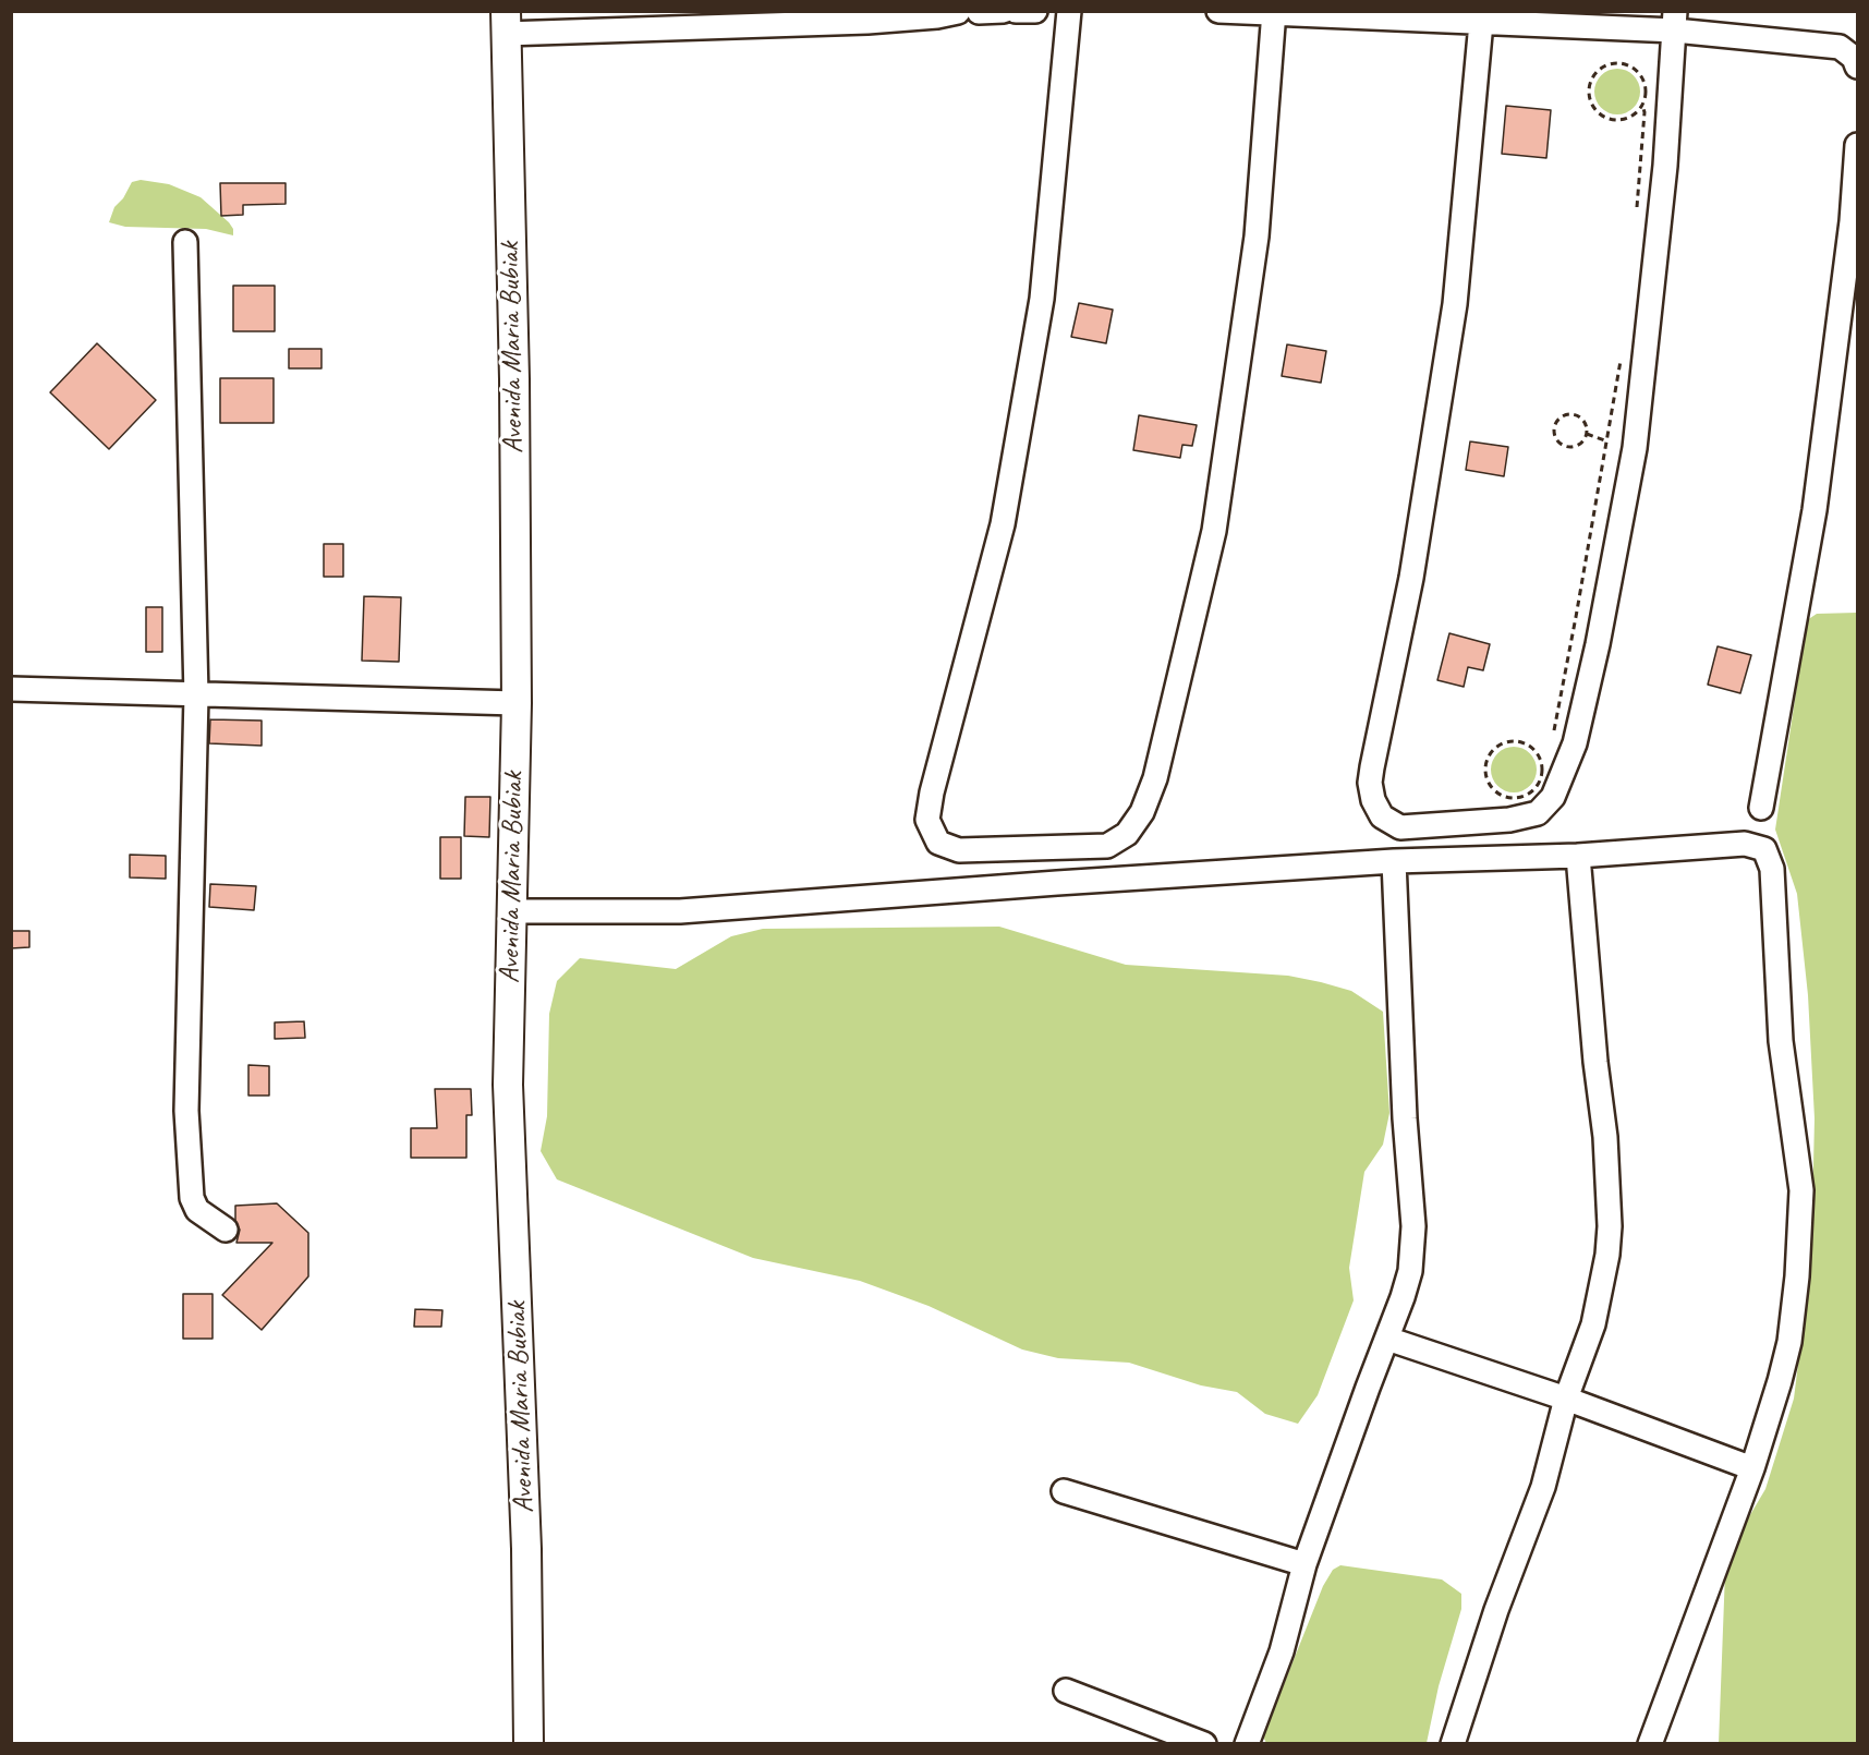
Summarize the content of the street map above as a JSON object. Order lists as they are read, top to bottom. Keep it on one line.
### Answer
{"streets":{"street":["Avenida Maria Bubiak"]}}
